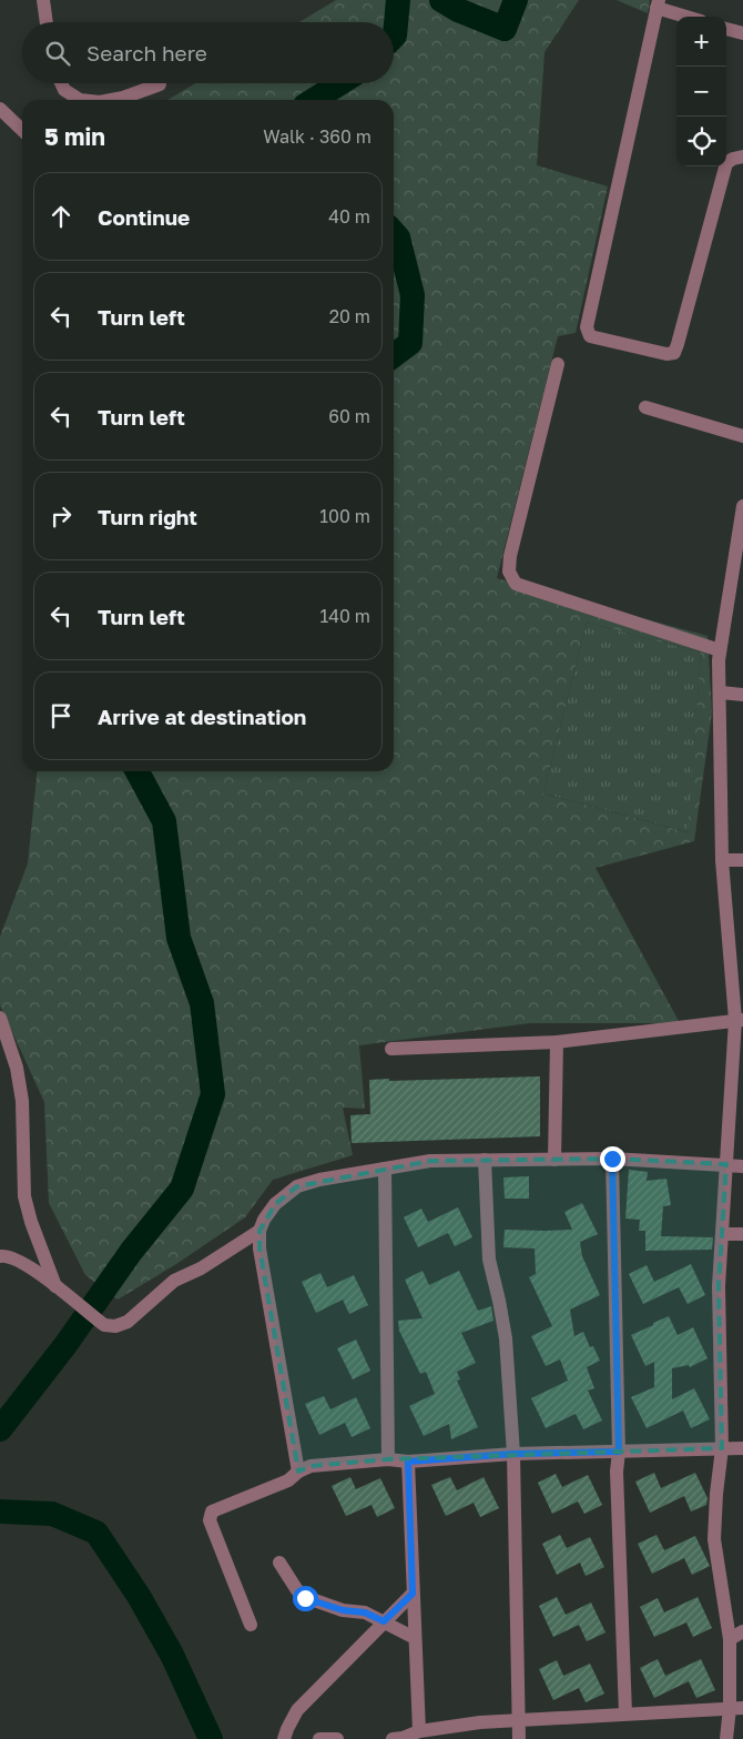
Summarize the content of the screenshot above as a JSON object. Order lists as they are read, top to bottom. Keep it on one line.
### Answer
{"page":{"map_buttons":["+","−"],"search":"Search here","heading":["5 min","Walk · 360 m"],"list":[["Continue","40 m"],["Turn left","20 m"],["Turn left","60 m"],["Turn right","100 m"],["Turn left","140 m"],"Arrive at destination"]}}
